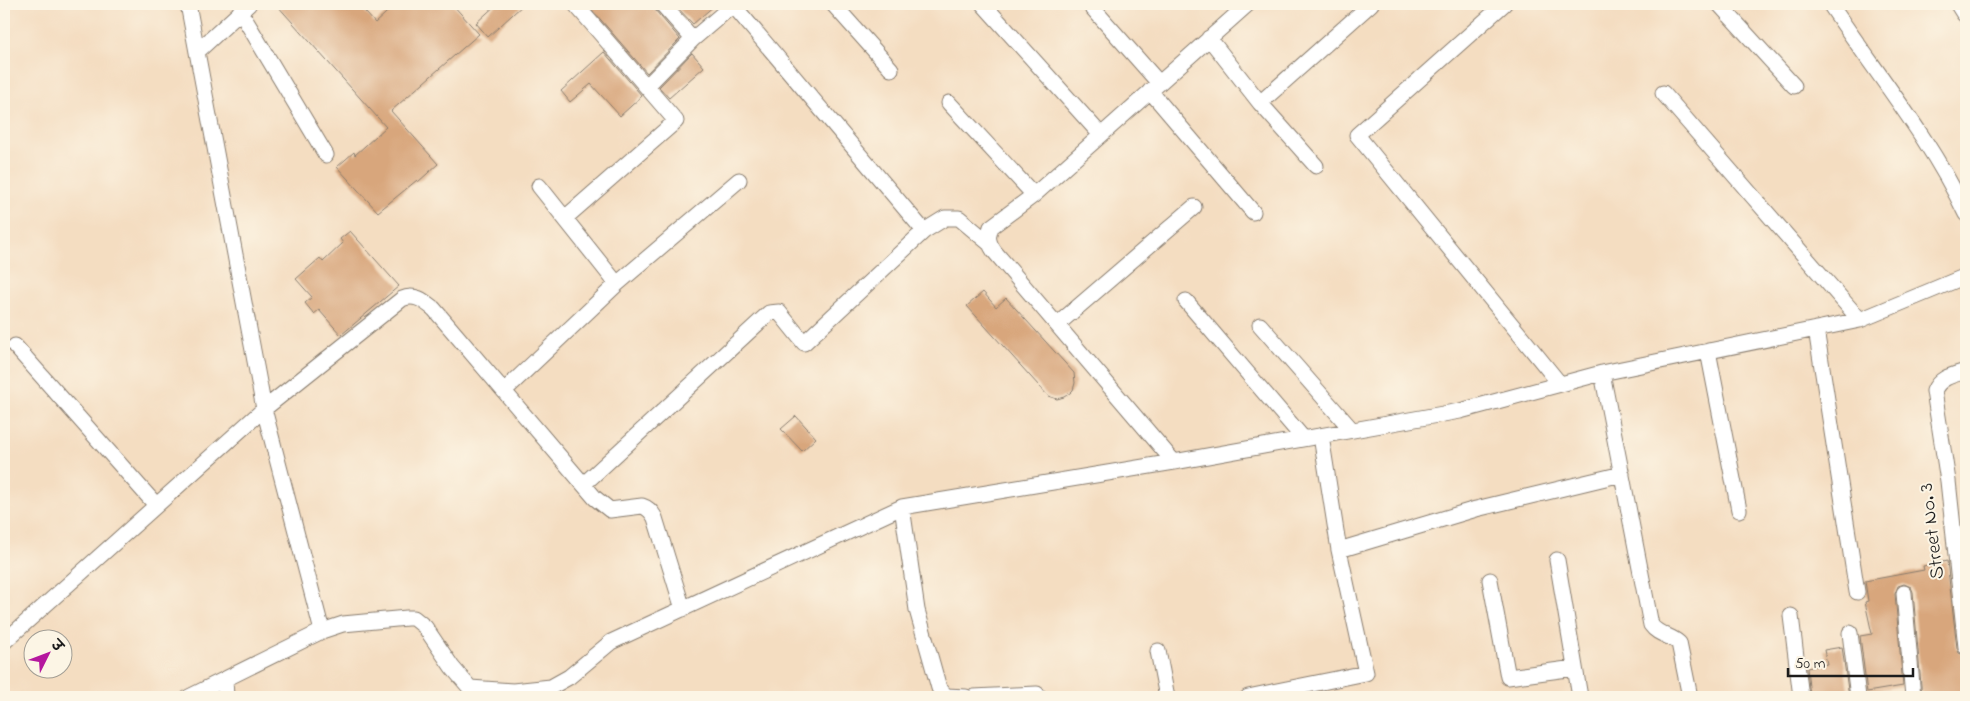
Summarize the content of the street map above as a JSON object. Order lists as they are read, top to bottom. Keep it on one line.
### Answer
{"streets":{"street":["Street No. 3"]},"scale_bar":"50 m","north":"top right"}
